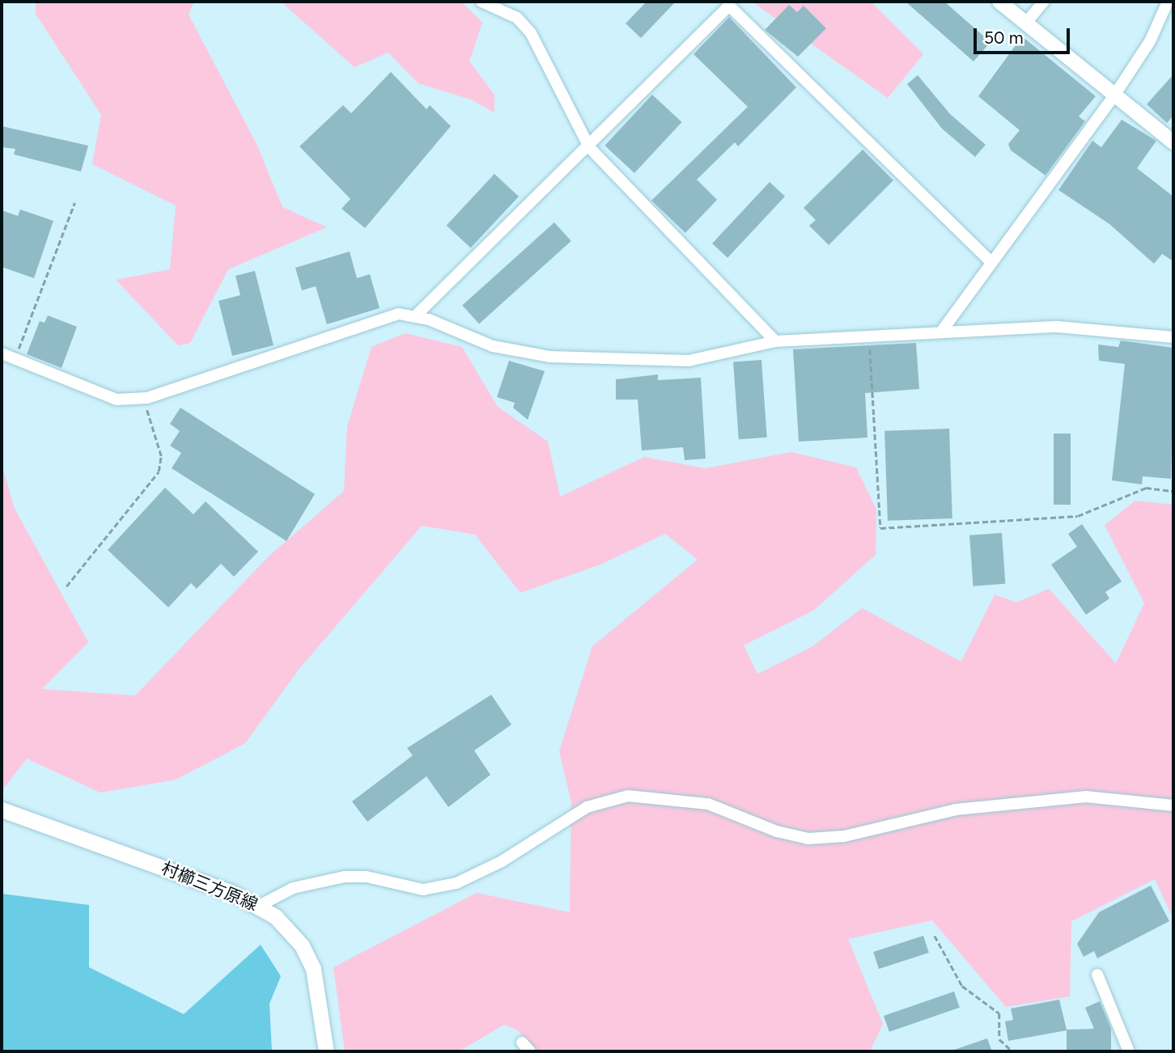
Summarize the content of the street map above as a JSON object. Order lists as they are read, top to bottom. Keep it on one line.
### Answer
{"streets":{"main road":["村櫛三方原線"]},"scale_bar":"50 m"}
